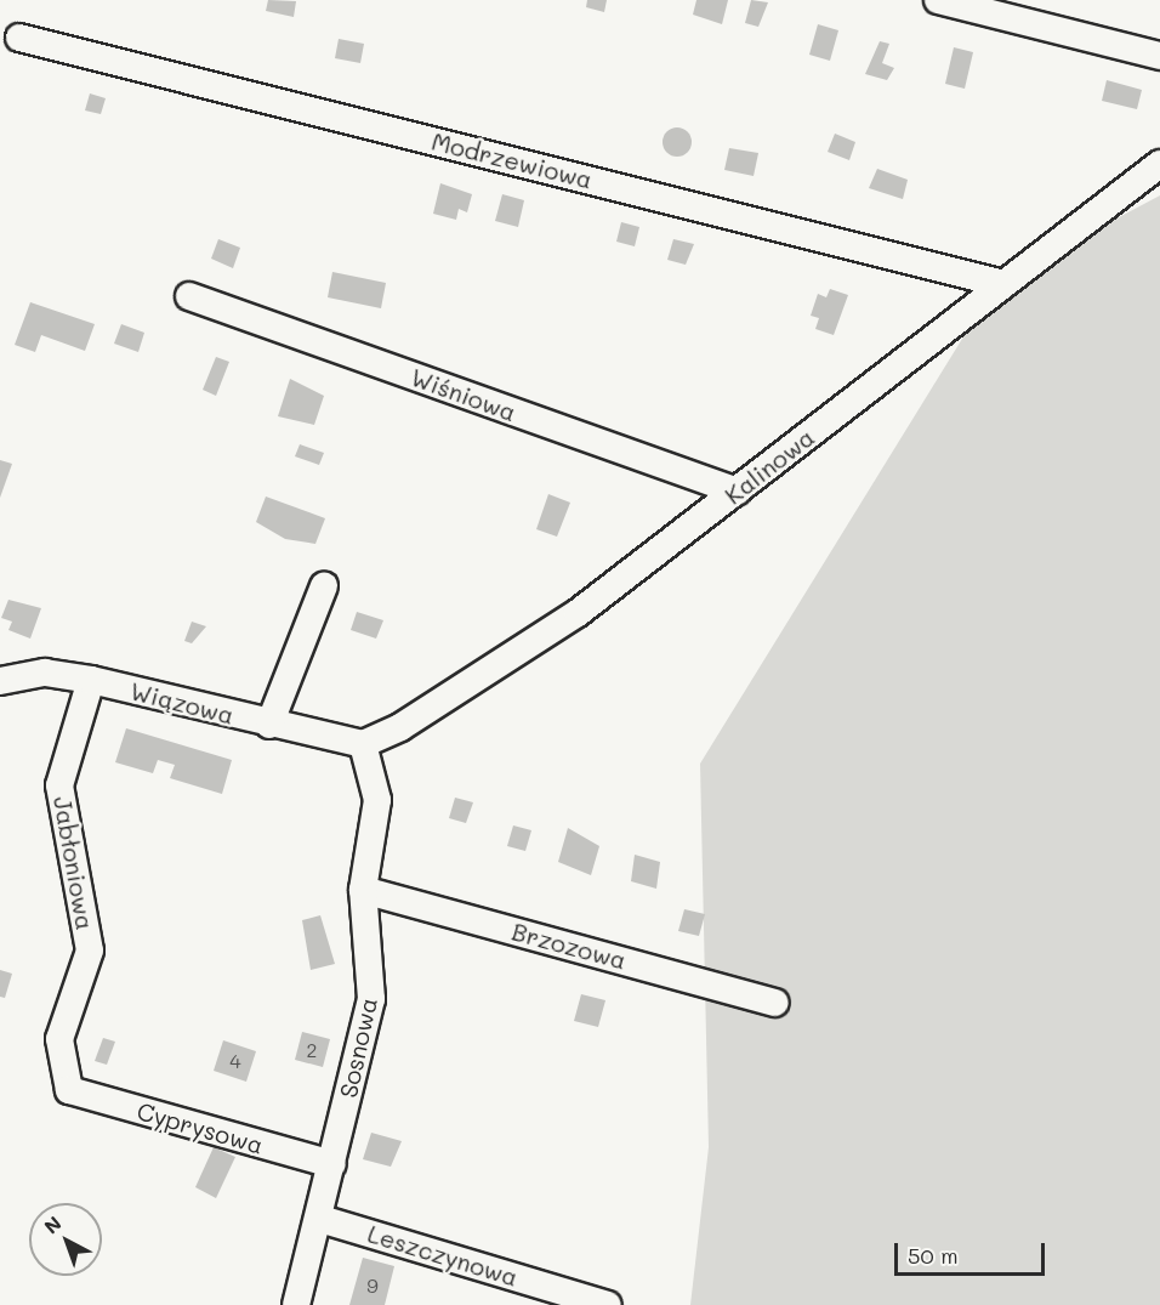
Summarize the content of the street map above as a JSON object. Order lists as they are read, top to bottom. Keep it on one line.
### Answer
{"streets":{"street":["Modrzewiowa","Wiśniowa","Kalinowa","Wiązowa","Jabłoniowa","Brzozowa","Sosnowa","Cyprysowa","Leszczynowa"]},"crossings":[["Modrzewiowa","Kalinowa"],["Wiśniowa","Kalinowa"],["Kalinowa","Wiązowa"],["Kalinowa","Sosnowa"],["Wiązowa","Jabłoniowa"],["Wiązowa","Sosnowa"],["Jabłoniowa","Cyprysowa"],["Brzozowa","Sosnowa"],["Sosnowa","Cyprysowa"],["Sosnowa","Leszczynowa"]],"house_numbers":["2","4","9"],"scale_bar":"50 m","north":"top left"}
